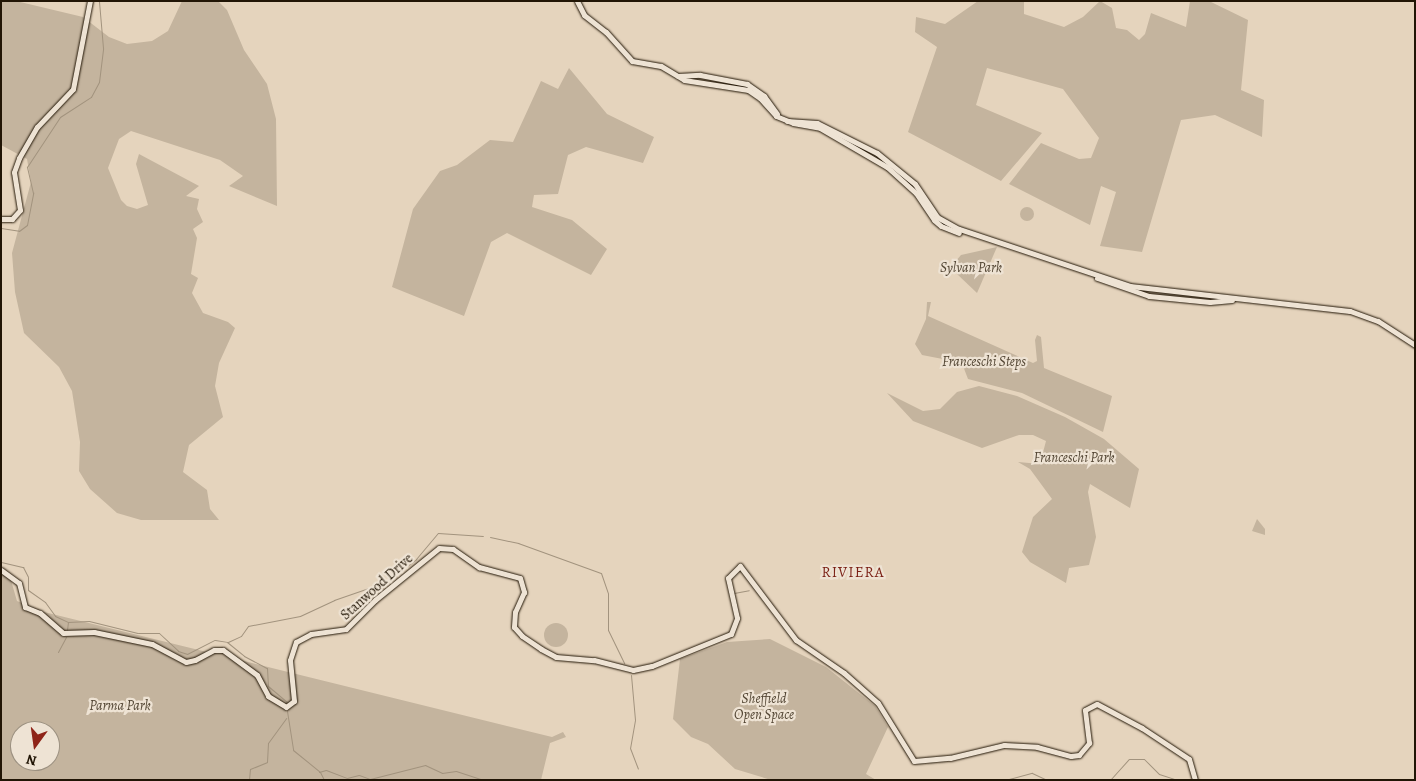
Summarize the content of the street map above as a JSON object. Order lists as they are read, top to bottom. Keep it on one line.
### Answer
{"streets":{"main road":["Stanwood Drive"]},"districts":["RIVIERA"],"parks":["Sylvan Park","Franceschi Steps","Franceschi Park","Sheffield Open Space","Parma Park"],"north":"bottom"}
